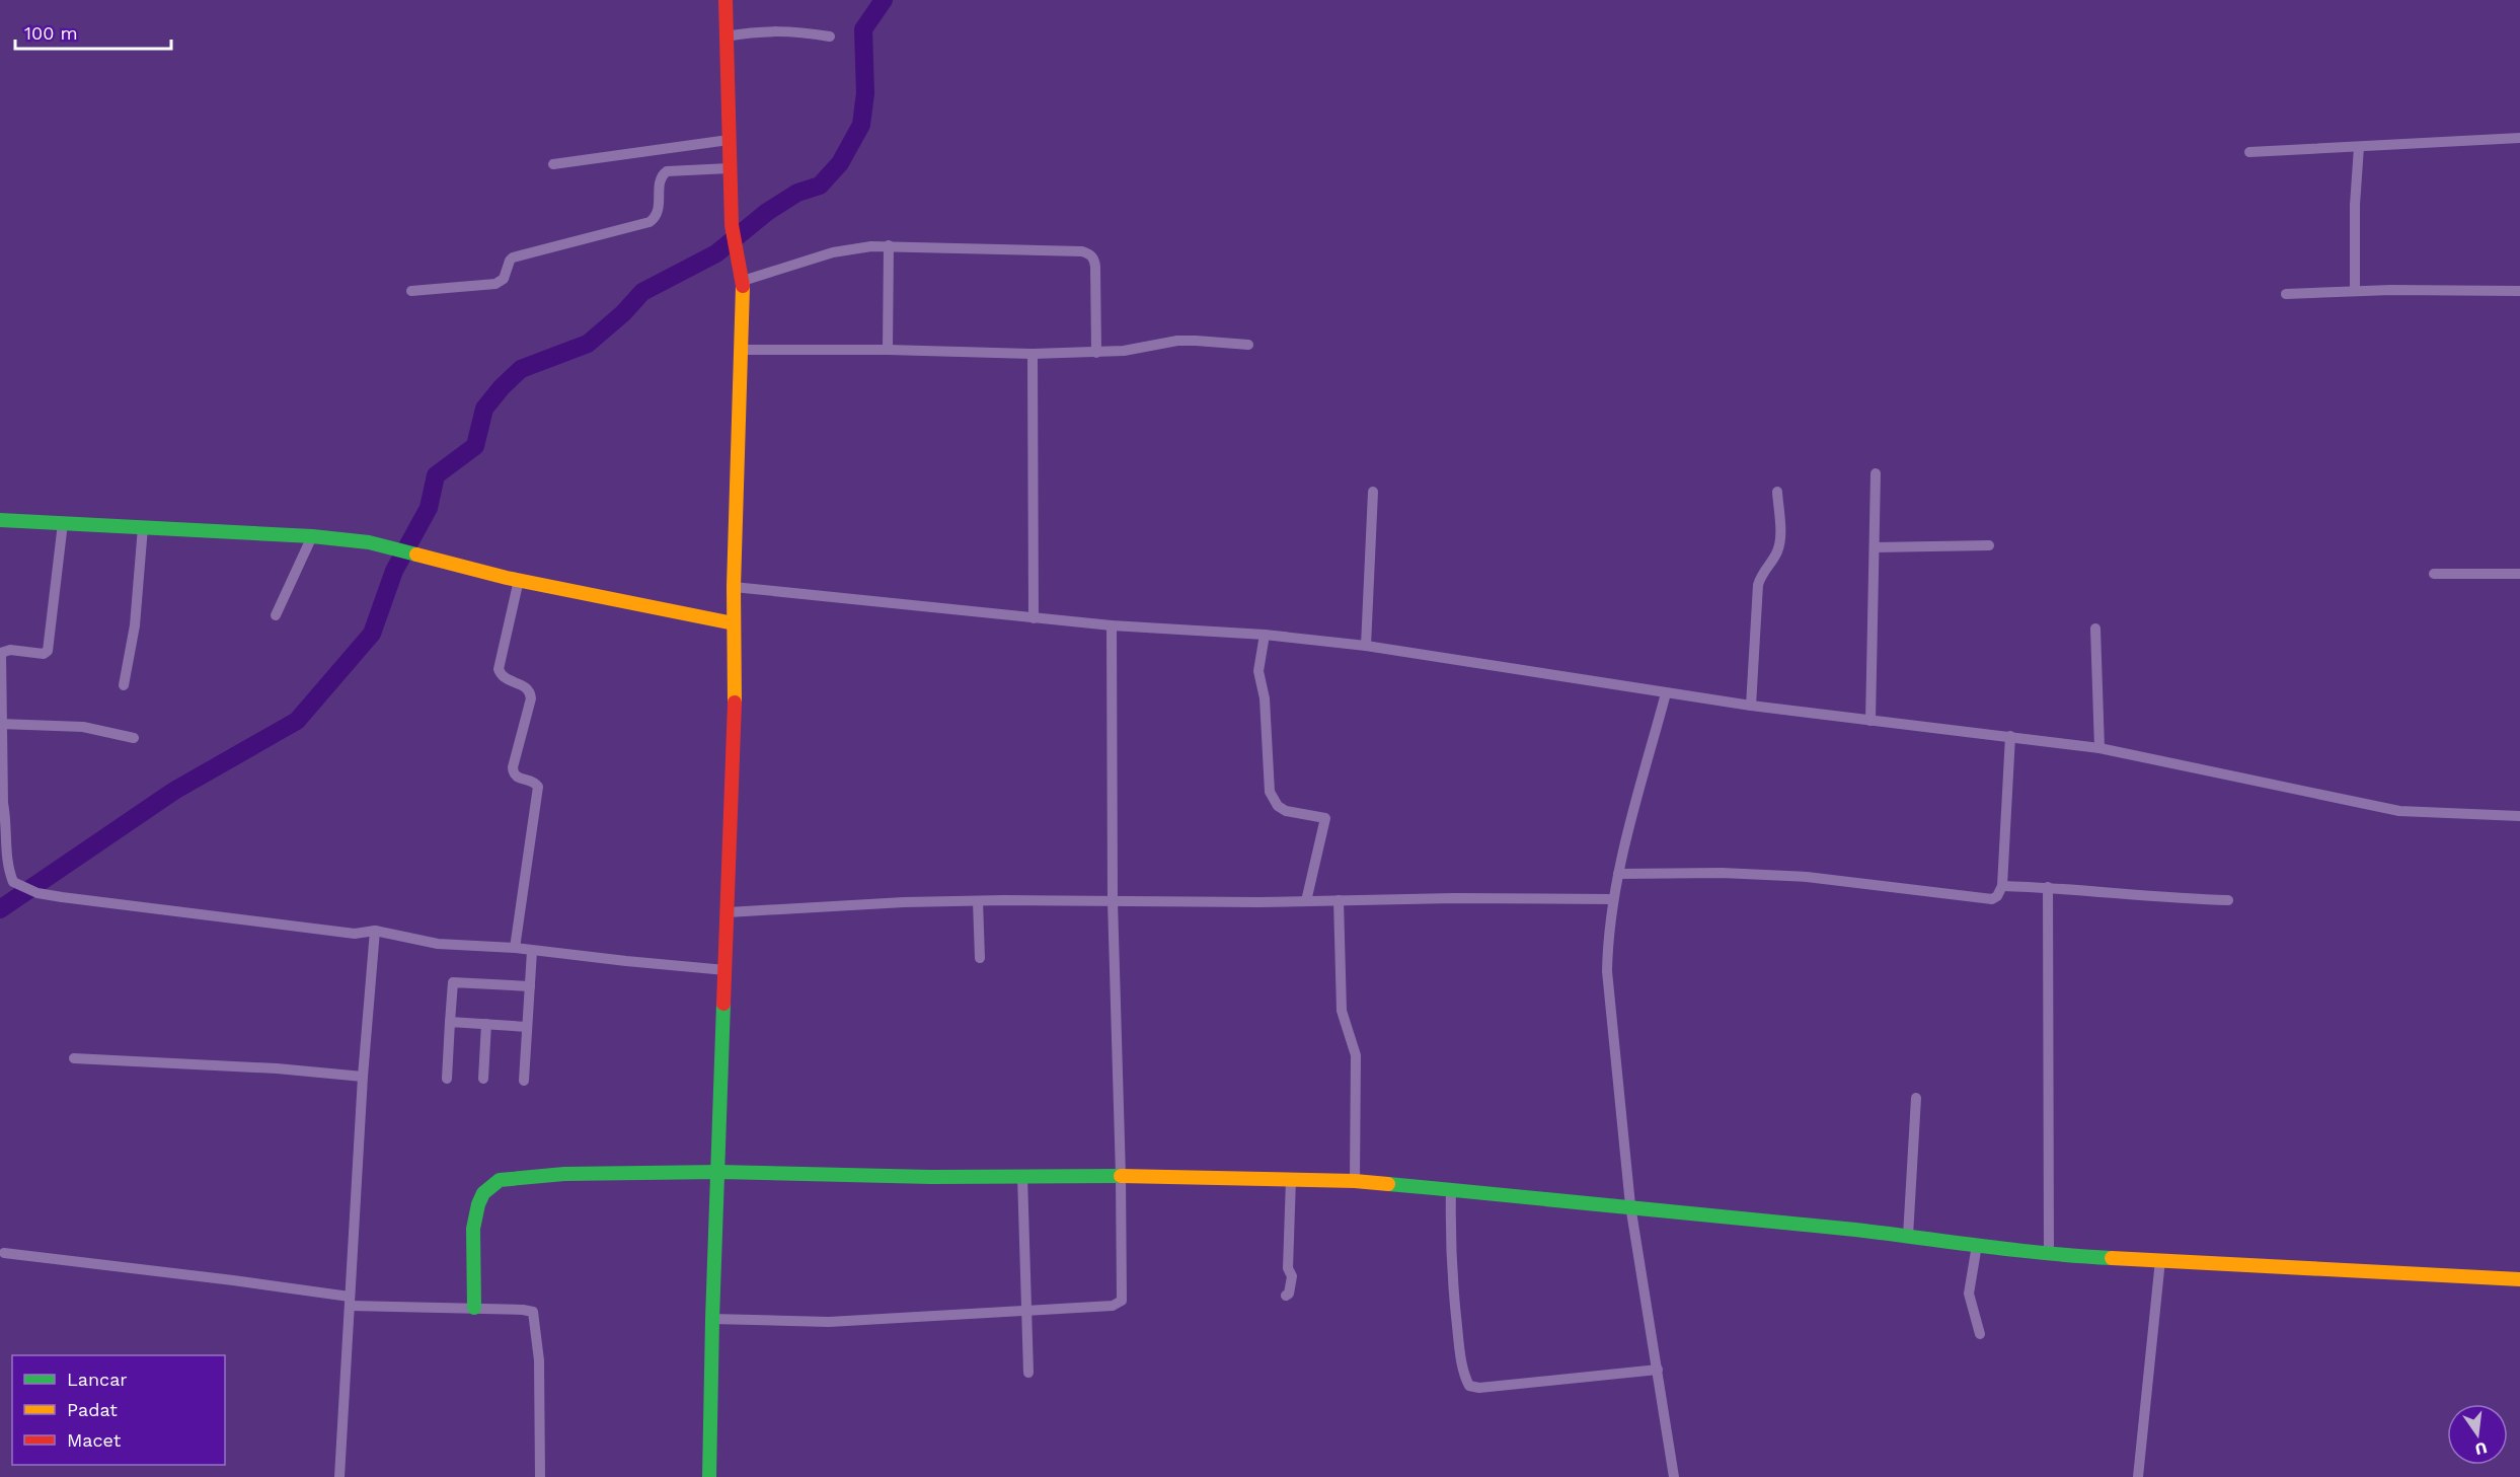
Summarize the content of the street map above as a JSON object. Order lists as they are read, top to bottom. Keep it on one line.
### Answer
{"legend":["Lancar","Padat","Macet"],"scale_bar":"100 m","north":"bottom"}
